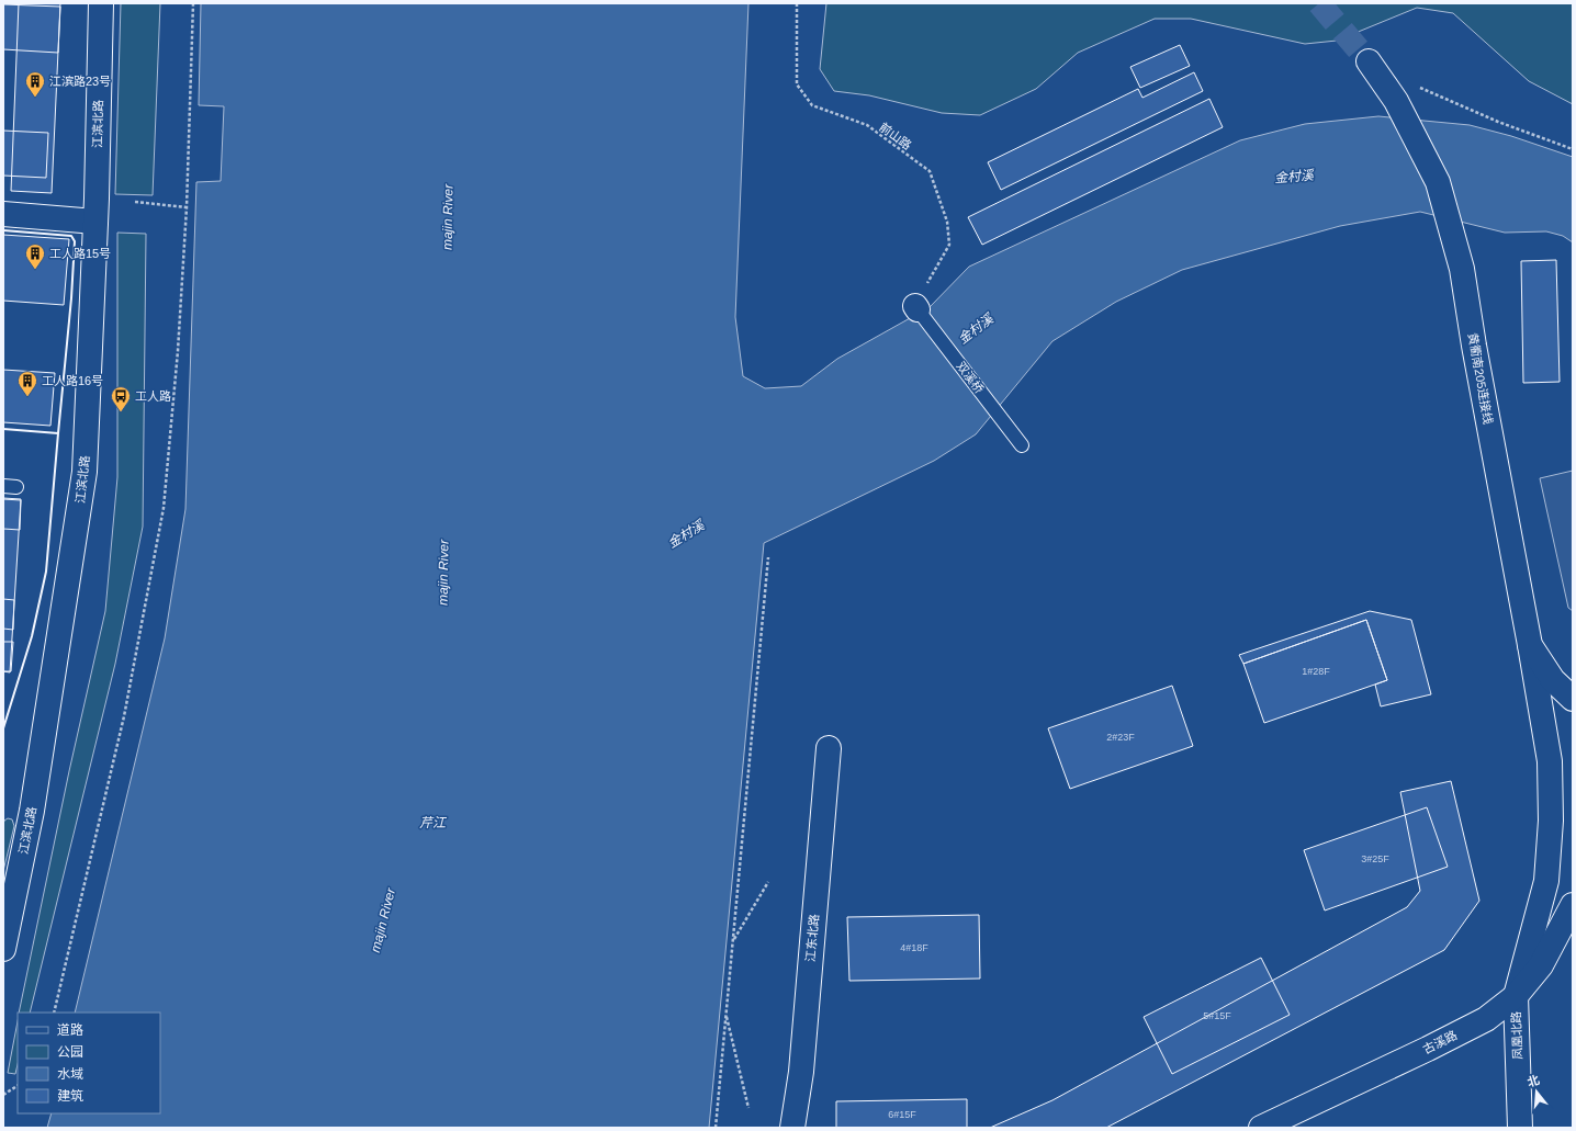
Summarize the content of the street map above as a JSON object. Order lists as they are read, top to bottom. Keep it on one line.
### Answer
{"streets":{"main road":["江滨北路","黄衢南205连接线","江东北路","凤凰北路","古溪路"],"lane":["双溪桥"],"path":["前山路"]},"crossings":[["前山路","双溪桥"],["黄衢南205连接线","凤凰北路"],["凤凰北路","古溪路"]],"water":["金村溪","majin River","芹江"],"places":{"building":["江滨路23号","工人路15号","工人路16号"],"bus stop":["工人路"]},"house_numbers":["1#28F","2#23F","3#25F","4#18F","5#15F","6#15F"],"legend":["道路","公园","水域","建筑"],"north":"top"}
